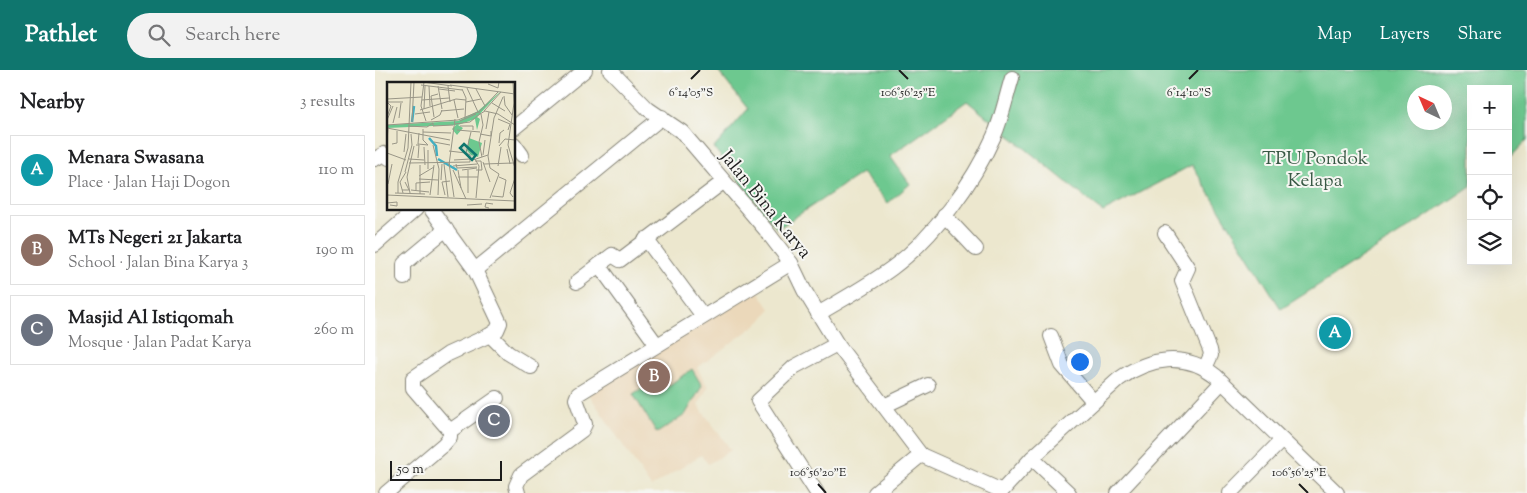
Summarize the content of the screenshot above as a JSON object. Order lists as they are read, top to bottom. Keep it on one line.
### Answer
{"streets":{"street":["Jalan Bina Karya"]},"parks":["TPU Pondok Kelapa"],"scale_bar":"50 m","north":"top left","page":{"header":"Pathlet","search":"Search here","nav":["Map","Layers","Share"],"heading":["Nearby","3 results"],"map_buttons":["+","−"],"list":[{"mark":"A","name":"Menara Swasana","note":"Place · Jalan Haji Dogon","value":"110 m"},{"mark":"B","name":"MTs Negeri 21 Jakarta","note":"School · Jalan Bina Karya 3","value":"190 m"},{"mark":"C","name":"Masjid Al Istiqomah","note":"Mosque · Jalan Padat Karya","value":"260 m"}],"pins":["A","B","C"],"scale":"50 m"},"coordinates":["6°14'05\"S","6°14'10\"S","106°56'25\"E","106°56'20\"E"]}
